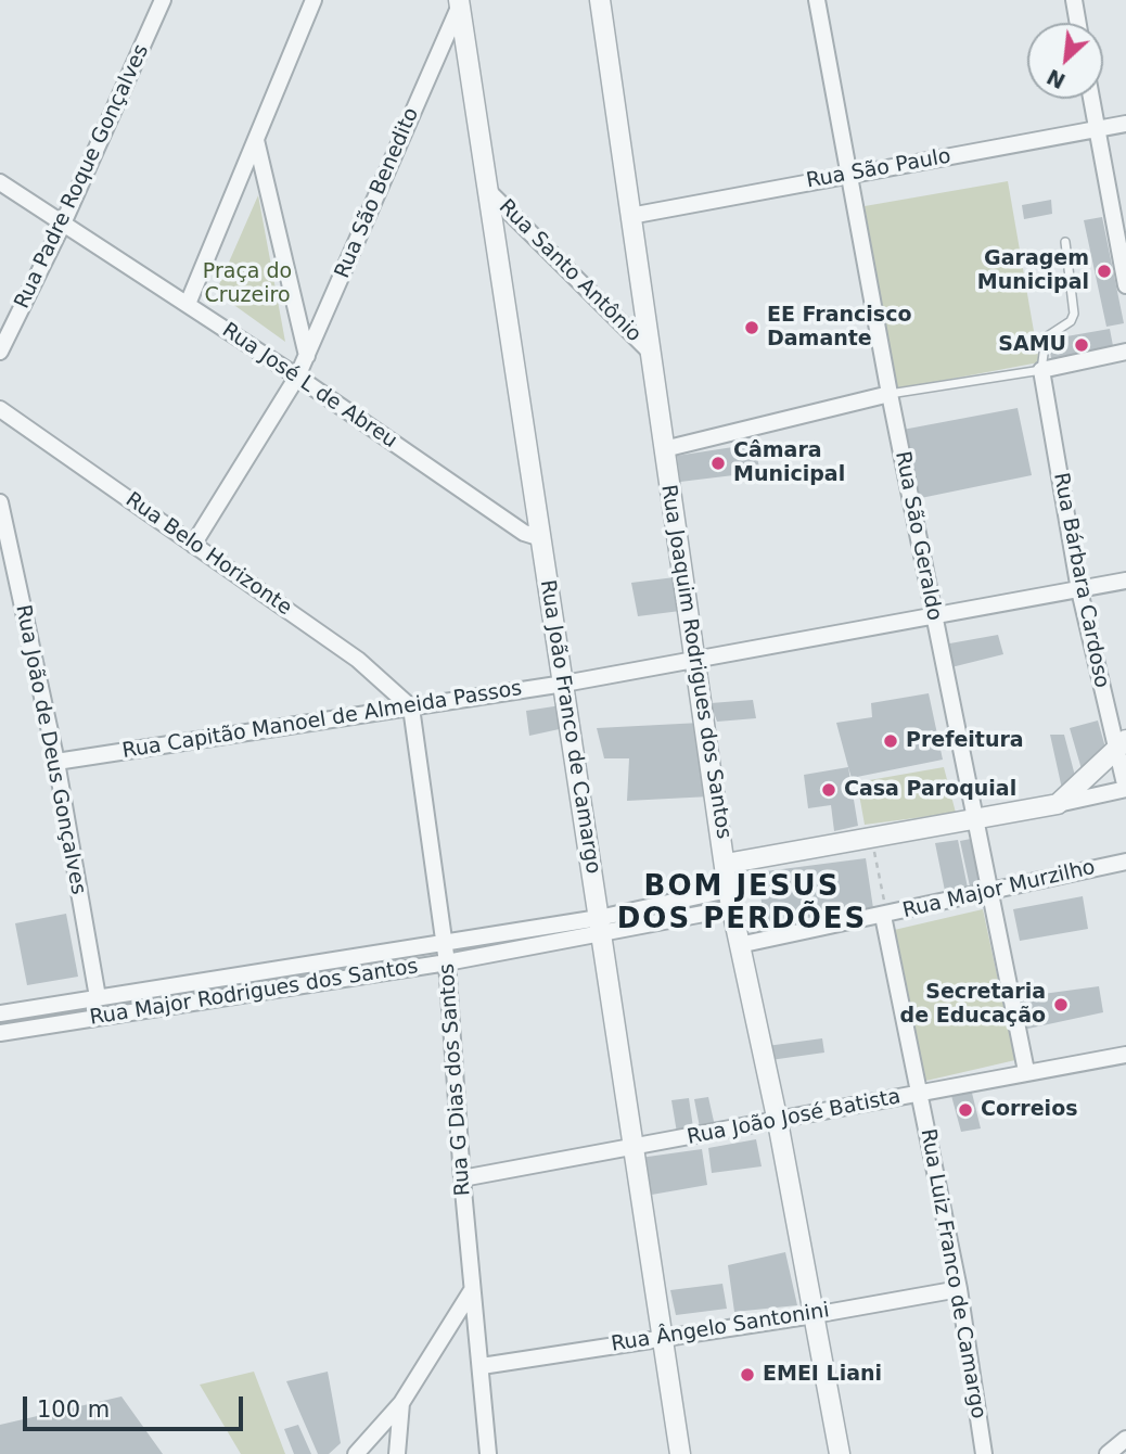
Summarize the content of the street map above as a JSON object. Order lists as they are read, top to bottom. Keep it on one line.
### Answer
{"streets":{"street":["Rua São Paulo","Rua Padre Roque Gonçalves","Rua São Benedito","Rua Santo Antônio","Rua José L de Abreu","Rua São Geraldo","Rua Belo Horizonte","Rua Bárbara Cardoso","Rua Joaquim Rodrigues dos Santos","Rua Capitão Manoel de Almeida Passos","Rua João Franco de Camargo","Rua João de Deus Gonçalves","Rua Major Murzilho","Rua Major Rodrigues dos Santos","Rua G Dias dos Santos","Rua João José Batista","Rua Luiz Franco de Camargo","Rua Ângelo Santonini"]},"crossings":[["Rua São Paulo","Rua São Geraldo"],["Rua São Paulo","Rua Joaquim Rodrigues dos Santos"],["Rua Padre Roque Gonçalves","Rua José L de Abreu"],["Rua São Benedito","Rua José L de Abreu"],["Rua São Benedito","Rua Belo Horizonte"],["Rua São Benedito","Rua João Franco de Camargo"],["Rua Santo Antônio","Rua Joaquim Rodrigues dos Santos"],["Rua Santo Antônio","Rua João Franco de Camargo"],["Rua José L de Abreu","Rua João Franco de Camargo"],["Rua São Geraldo","Rua Capitão Manoel de Almeida Passos"],["Rua São Geraldo","Rua Major Murzilho"],["Rua São Geraldo","Rua João José Batista"],["Rua Belo Horizonte","Rua Capitão Manoel de Almeida Passos"],["Rua Belo Horizonte","Rua G Dias dos Santos"],["Rua Bárbara Cardoso","Rua Capitão Manoel de Almeida Passos"],["Rua Joaquim Rodrigues dos Santos","Rua Capitão Manoel de Almeida Passos"],["Rua Joaquim Rodrigues dos Santos","Rua Major Murzilho"],["Rua Joaquim Rodrigues dos Santos","Rua Major Rodrigues dos Santos"],["Rua Joaquim Rodrigues dos Santos","Rua João José Batista"],["Rua Joaquim Rodrigues dos Santos","Rua Ângelo Santonini"],["Rua Capitão Manoel de Almeida Passos","Rua João Franco de Camargo"],["Rua Capitão Manoel de Almeida Passos","Rua João de Deus Gonçalves"],["Rua Capitão Manoel de Almeida Passos","Rua G Dias dos Santos"],["Rua João Franco de Camargo","Rua Major Rodrigues dos Santos"],["Rua João Franco de Camargo","Rua João José Batista"],["Rua João Franco de Camargo","Rua Ângelo Santonini"],["Rua João de Deus Gonçalves","Rua Major Rodrigues dos Santos"],["Rua Major Murzilho","Rua Luiz Franco de Camargo"],["Rua Major Rodrigues dos Santos","Rua G Dias dos Santos"],["Rua G Dias dos Santos","Rua João José Batista"],["Rua G Dias dos Santos","Rua Ângelo Santonini"],["Rua João José Batista","Rua Luiz Franco de Camargo"],["Rua Luiz Franco de Camargo","Rua Ângelo Santonini"]],"districts":["BOM JESUS DOS PERDÕES"],"parks":["Praça do Cruzeiro"],"places":["Garagem Municipal","EE Francisco Damante","SAMU","Câmara Municipal","Prefeitura","Casa Paroquial","Secretaria de Educação","Correios","EMEI Liani"],"scale_bar":"100 m","north":"bottom left"}
